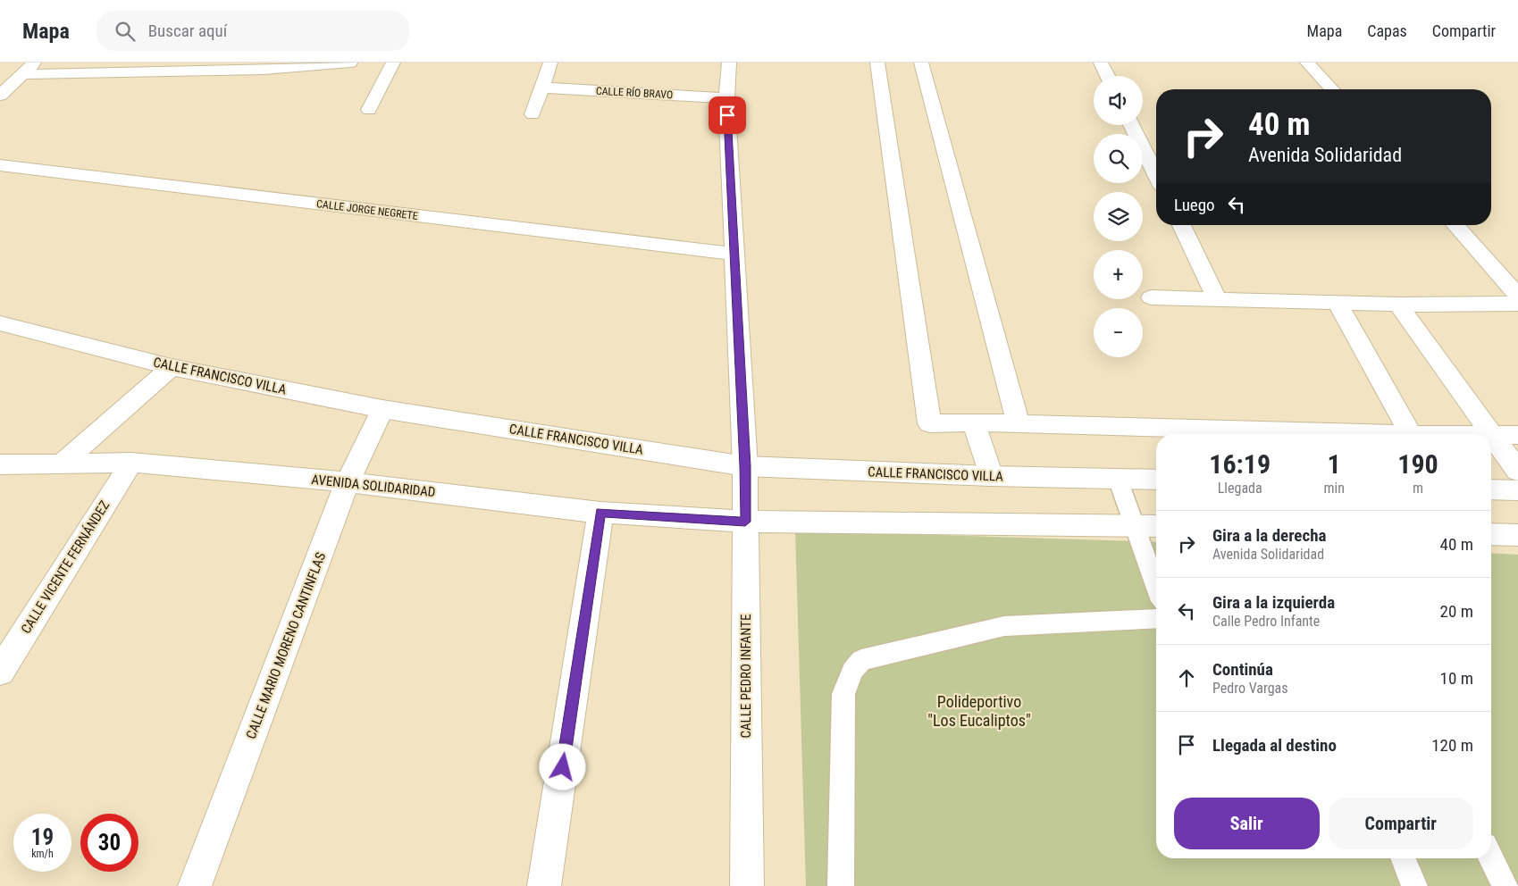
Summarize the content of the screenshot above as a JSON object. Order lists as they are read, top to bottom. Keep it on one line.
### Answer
{"streets":{"street":["CALLE RÍO BRAVO","CALLE JORGE NEGRETE","CALLE FRANCISCO VILLA","AVENIDA SOLIDARIDAD","CALLE VICENTE FERNÁNDEZ","CALLE MARIO MORENO CANTINFLAS","CALLE PEDRO INFANTE"]},"crossings":[["CALLE RÍO BRAVO","CALLE PEDRO INFANTE"],["CALLE JORGE NEGRETE","CALLE PEDRO INFANTE"],["CALLE FRANCISCO VILLA","CALLE MARIO MORENO CANTINFLAS"],["CALLE FRANCISCO VILLA","CALLE PEDRO INFANTE"],["AVENIDA SOLIDARIDAD","CALLE VICENTE FERNÁNDEZ"],["AVENIDA SOLIDARIDAD","CALLE MARIO MORENO CANTINFLAS"],["AVENIDA SOLIDARIDAD","CALLE PEDRO INFANTE"]],"parks":["Polideportivo \"Los Eucaliptos\""],"page":{"header":"Mapa","search":"Buscar aquí","nav":["Mapa","Capas","Compartir"],"map_buttons":["+","−"],"turn":["40 m","Avenida Solidaridad"],"then":"Luego","eta":["16:19","Llegada","1","min","190","m"],"list":[{"name":"Gira a la derecha","note":"Avenida Solidaridad","value":"40 m"},{"name":"Gira a la izquierda","note":"Calle Pedro Infante","value":"20 m"},{"name":"Continúa","note":"Pedro Vargas","value":"10 m"},{"name":"Llegada al destino","value":"120 m"}],"buttons":["Salir","Compartir"],"speed":"19 km/h","limit":"30"}}
